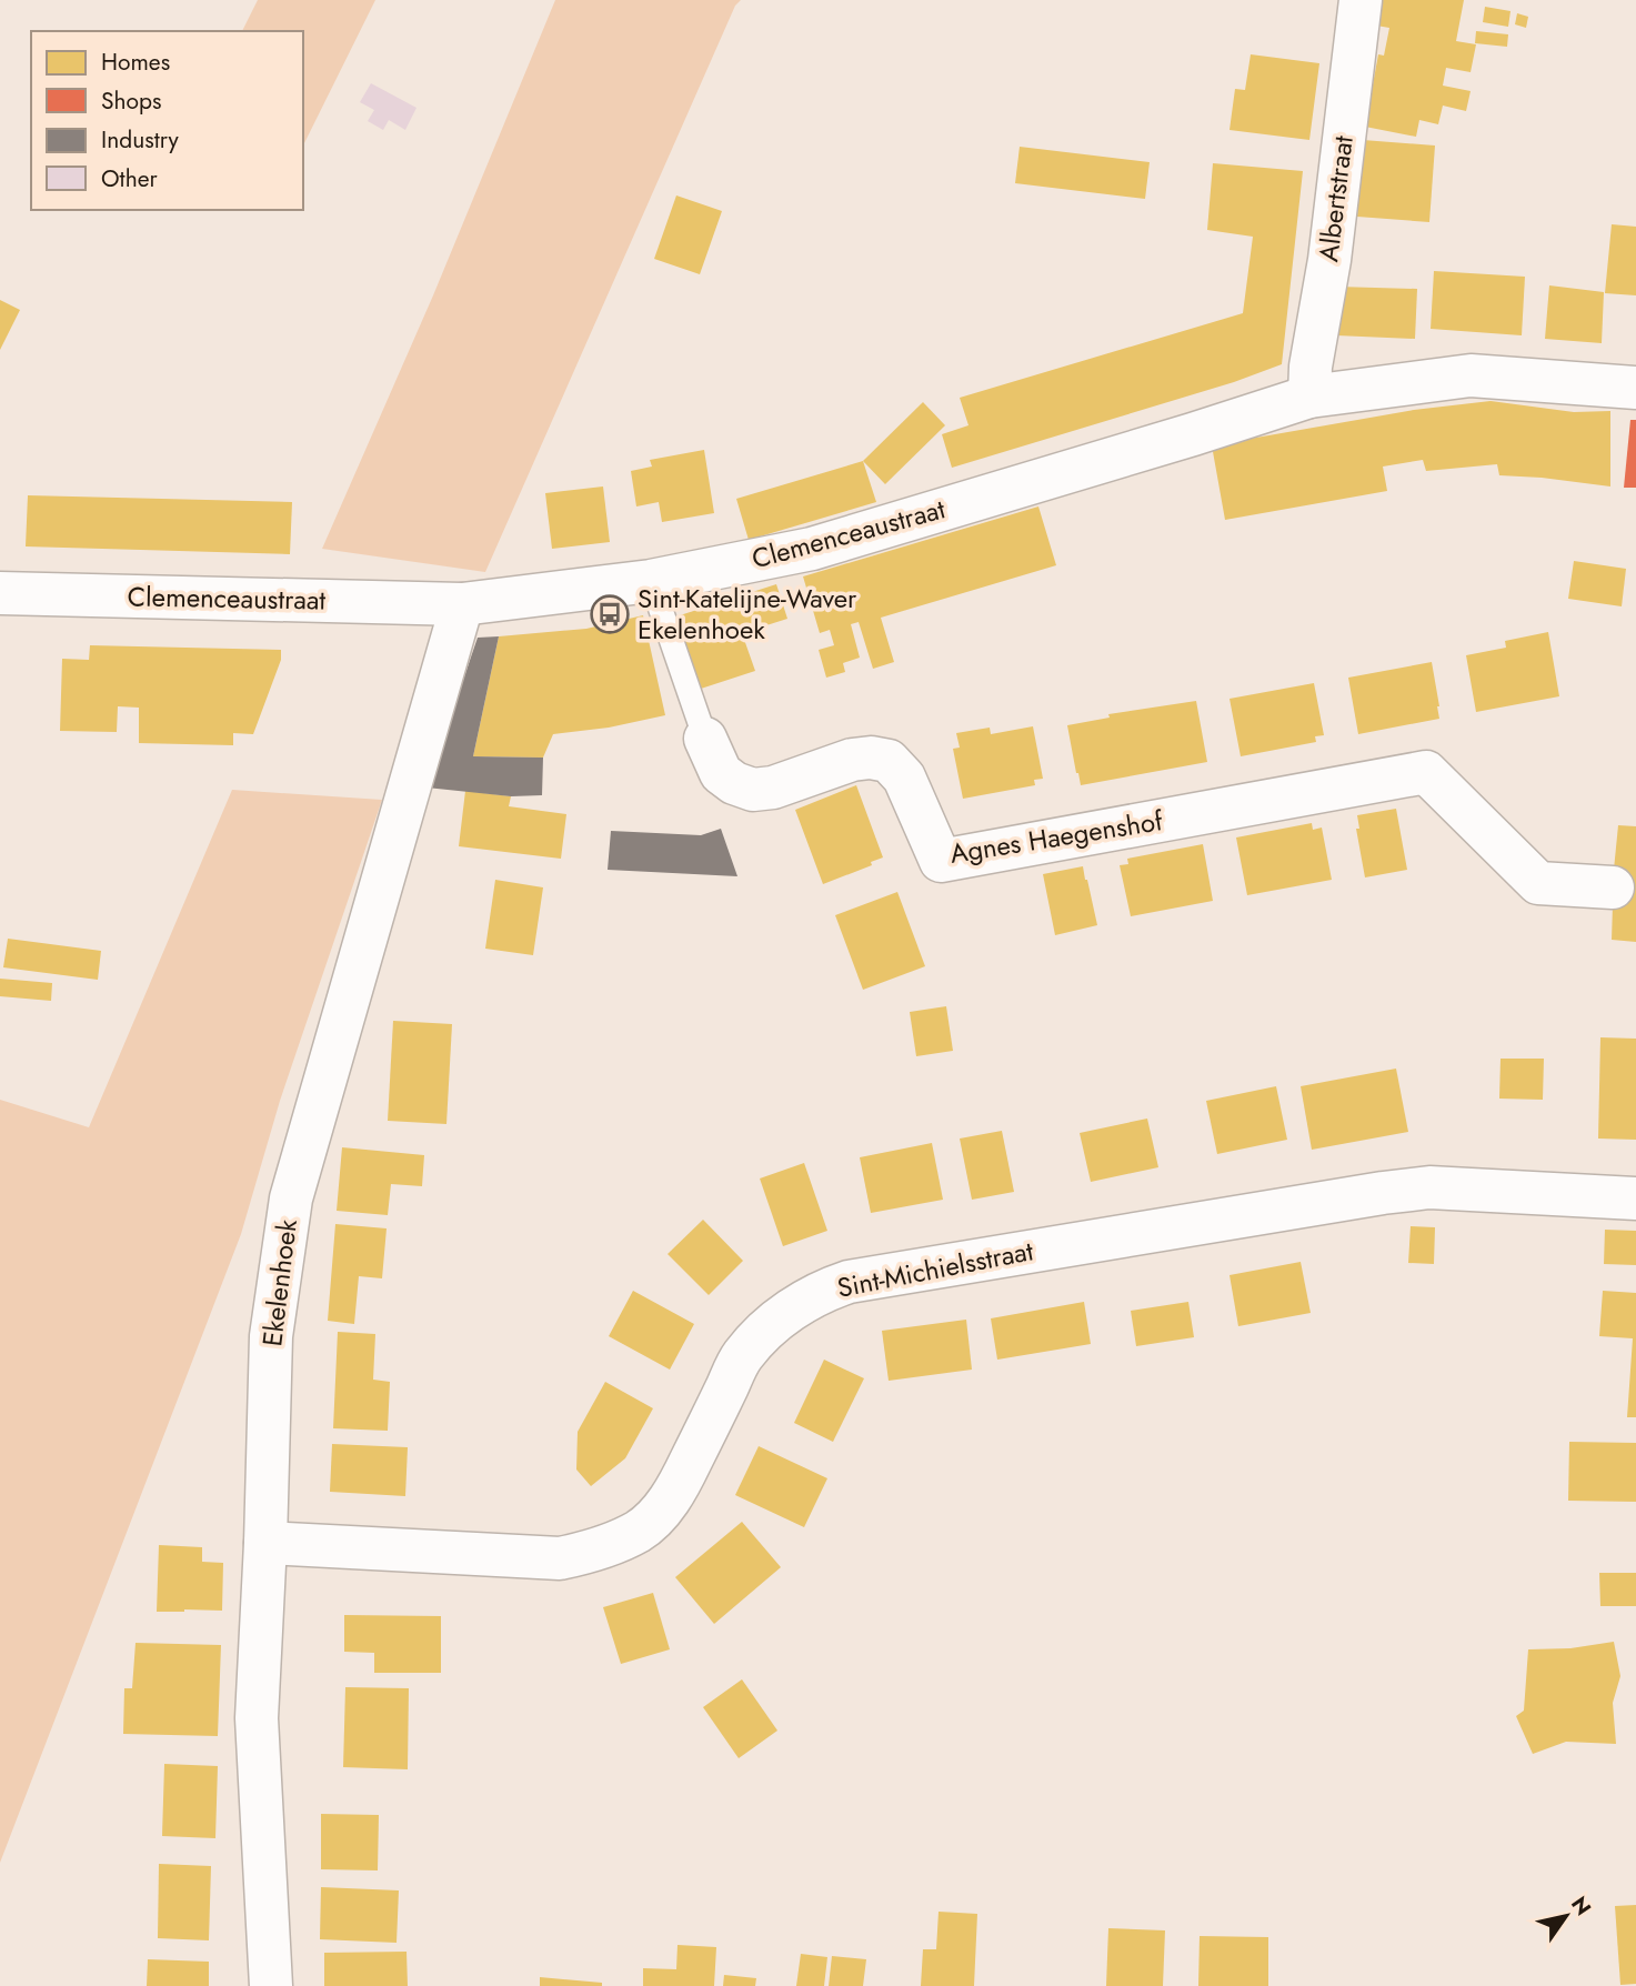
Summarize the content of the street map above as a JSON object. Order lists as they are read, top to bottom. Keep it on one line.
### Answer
{"streets":{"street":["Albertstraat","Clemenceaustraat","Agnes Haegenshof","Sint-Michielsstraat","Ekelenhoek"]},"crossings":[["Albertstraat","Clemenceaustraat"],["Clemenceaustraat","Agnes Haegenshof"],["Clemenceaustraat","Ekelenhoek"],["Sint-Michielsstraat","Ekelenhoek"]],"places":{"bus stop":["Sint-Katelijne-Waver Ekelenhoek"]},"legend":["Homes","Shops","Industry","Other"],"north":"top right"}
